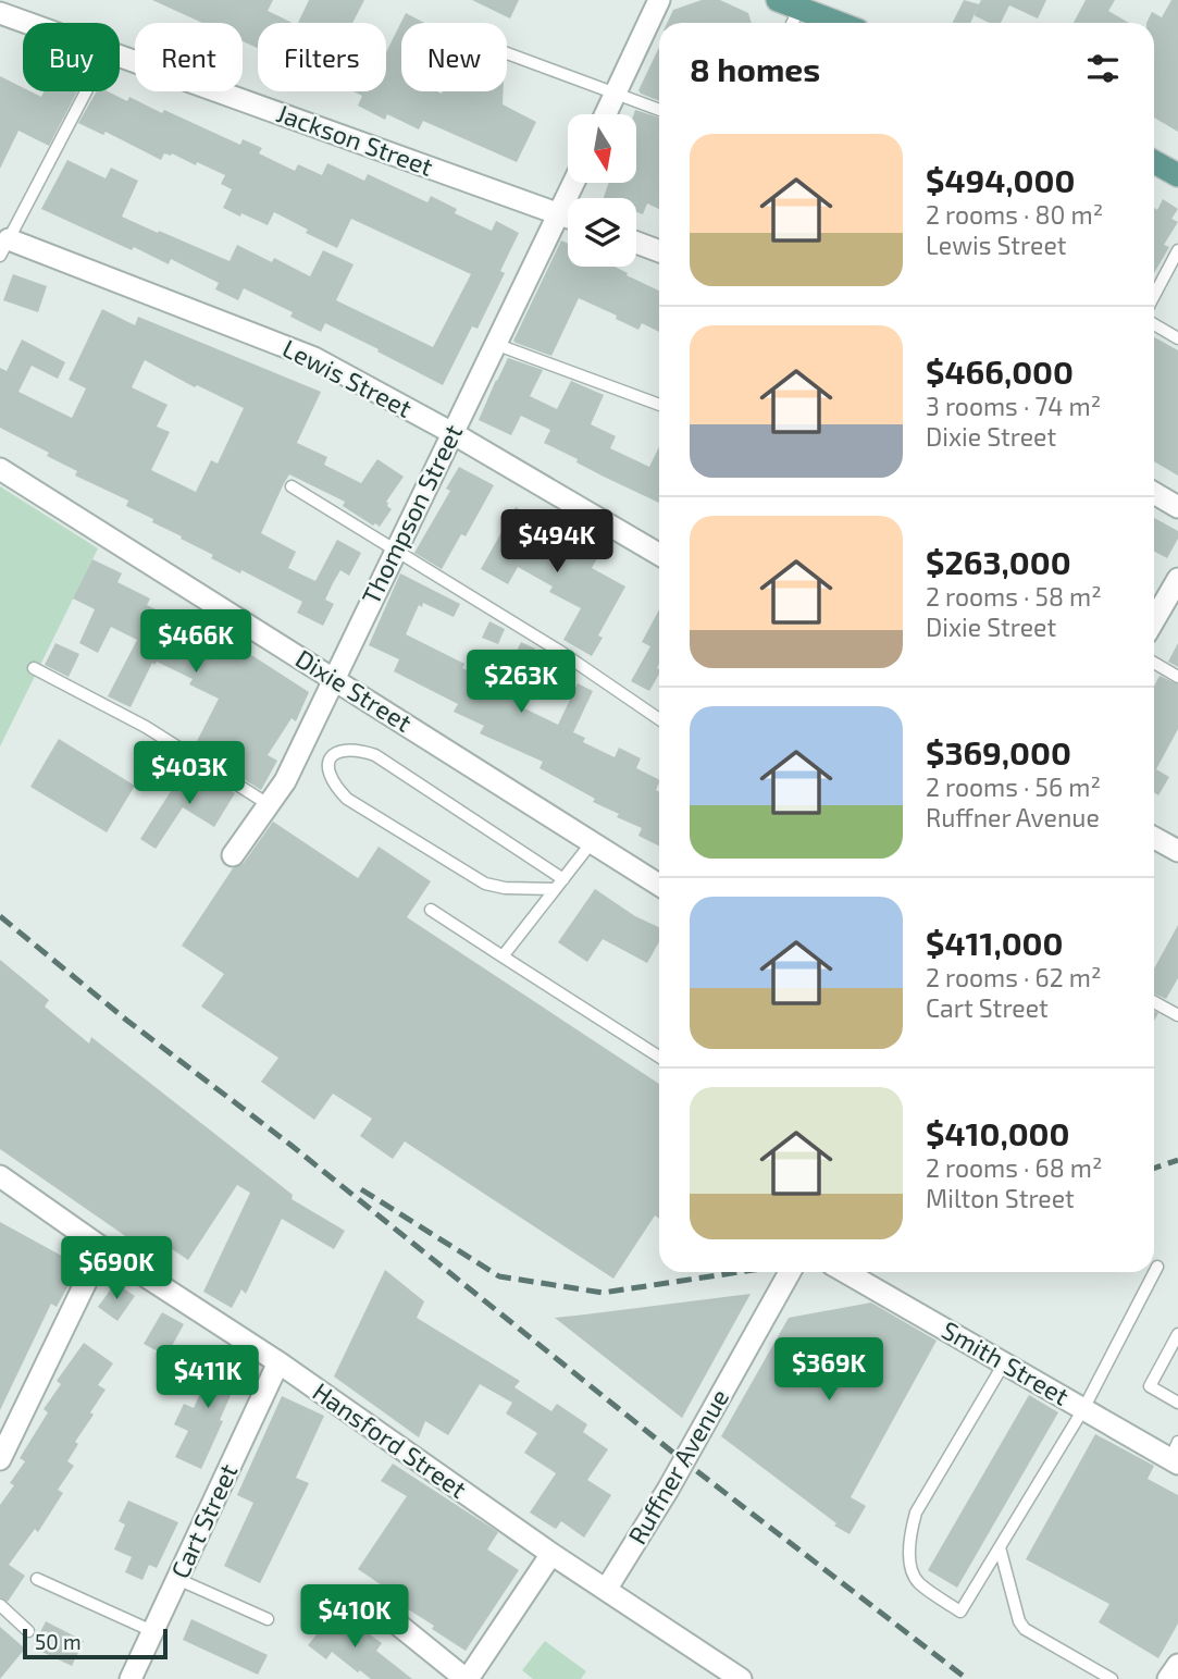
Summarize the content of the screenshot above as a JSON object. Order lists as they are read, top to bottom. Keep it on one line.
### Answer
{"streets":{"street":["Jackson Street","Lewis Street","Thompson Street","Dixie Street","Smith Street","Hansford Street","Ruffner Avenue","Cart Street"]},"crossings":[["Jackson Street","Thompson Street"],["Lewis Street","Thompson Street"],["Thompson Street","Dixie Street"],["Hansford Street","Ruffner Avenue"],["Hansford Street","Cart Street"]],"scale_bar":"50 m","north":"bottom","page":{"chip":["Buy","Rent","Filters","New"],"heading":"8 homes","list":[{"name":"$494,000","note":"2 rooms · 80 m² · Lewis Street"},{"name":"$466,000","note":"3 rooms · 74 m² · Dixie Street"},{"name":"$263,000","note":"2 rooms · 58 m² · Dixie Street"},{"name":"$369,000","note":"2 rooms · 56 m² · Ruffner Avenue"},{"name":"$411,000","note":"2 rooms · 62 m² · Cart Street"},{"name":"$410,000","note":"2 rooms · 68 m² · Milton Street"}],"price":["$494K","$466K","$263K","$403K","$690K","$369K","$411K","$410K"],"scale":"50 m"}}
